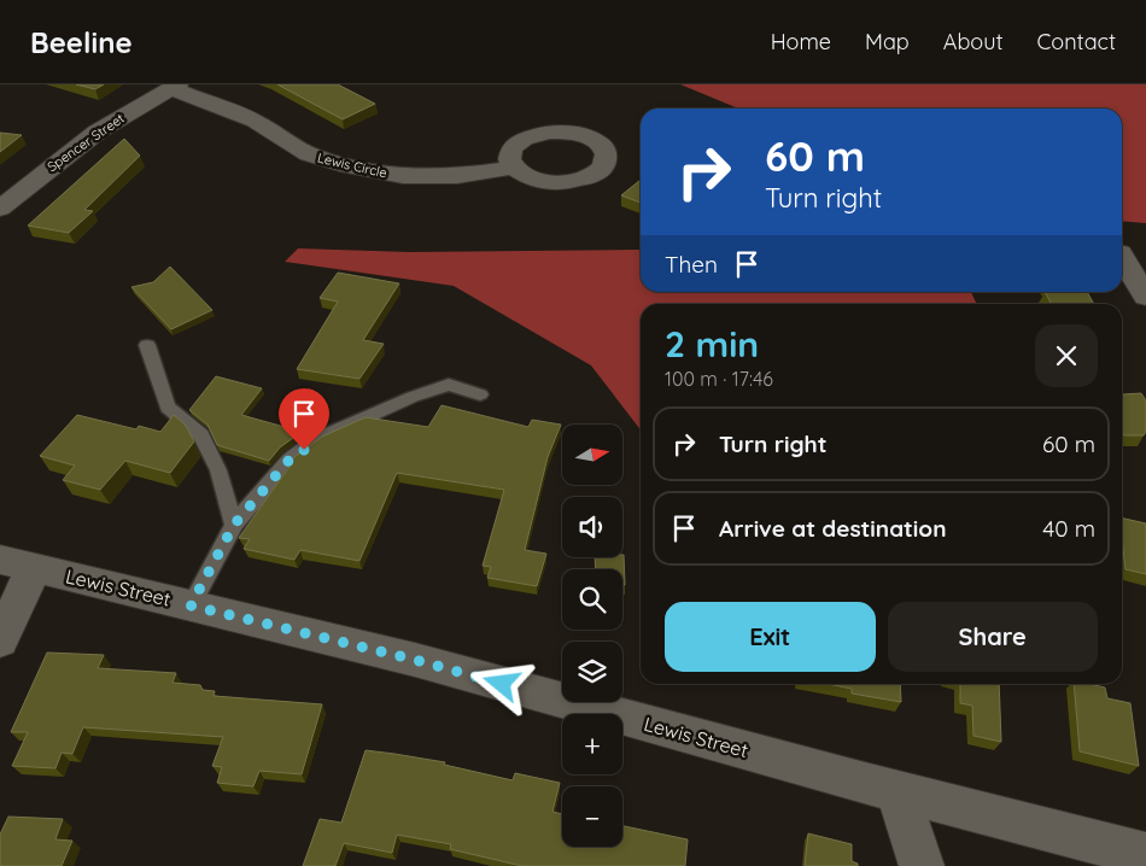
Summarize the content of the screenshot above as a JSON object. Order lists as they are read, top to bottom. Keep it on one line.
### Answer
{"streets":{"street":["Spencer Street","Lewis Circle","Lewis Street"]},"crossings":[["Spencer Street","Lewis Circle"]],"north":"right","page":{"header":"Beeline","nav":["Home","Map","About","Contact"],"turn":["60 m","Turn right"],"then":"Then","heading":["2 min","100 m · 17:46"],"list":[{"name":"Turn right","value":"60 m"},{"name":"Arrive at destination","value":"40 m"}],"map_buttons":["+","−"],"buttons":["Exit","Share"]}}
